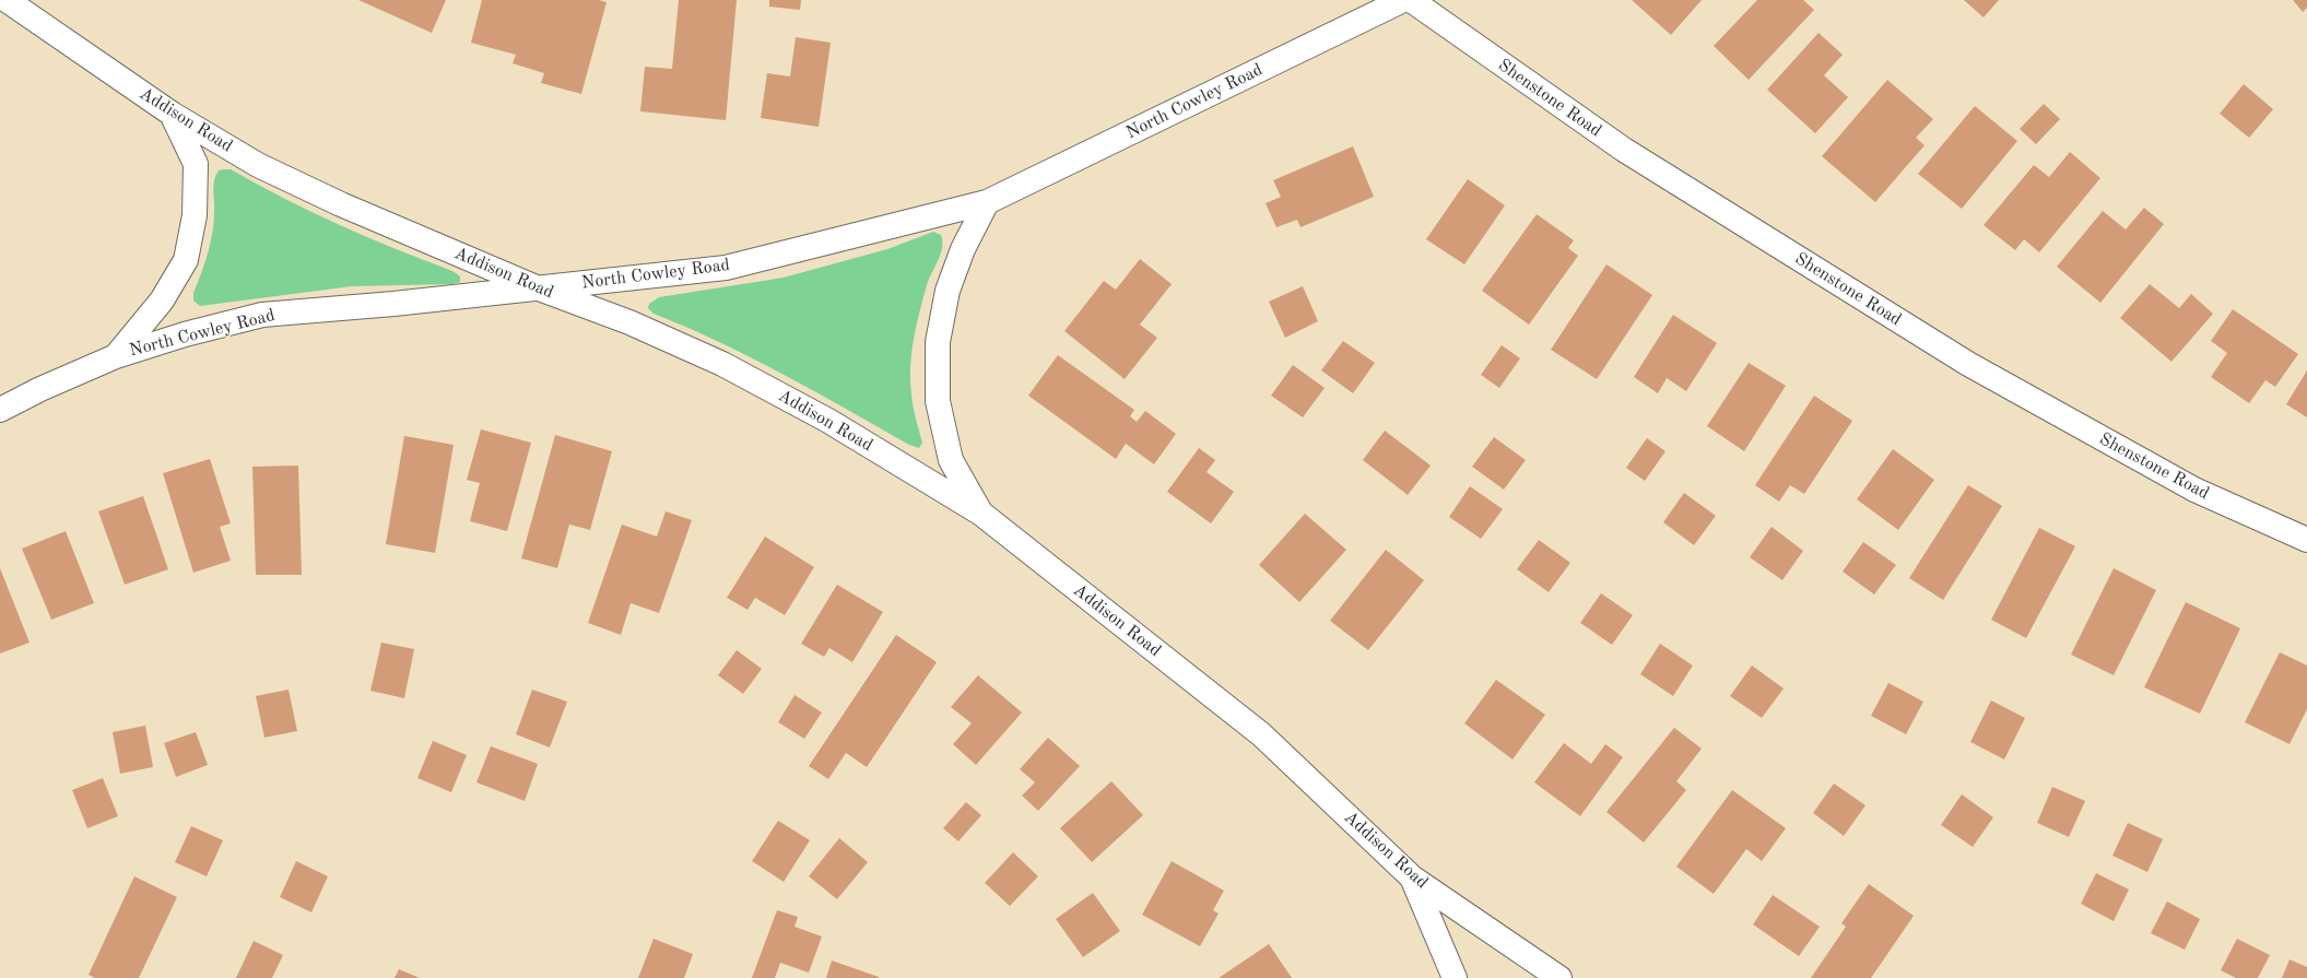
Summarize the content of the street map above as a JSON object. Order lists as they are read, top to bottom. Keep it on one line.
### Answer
{"streets":{"street":["Shenstone Road","North Cowley Road","Addison Road"]},"crossings":[["North Cowley Road","Addison Road"]]}
